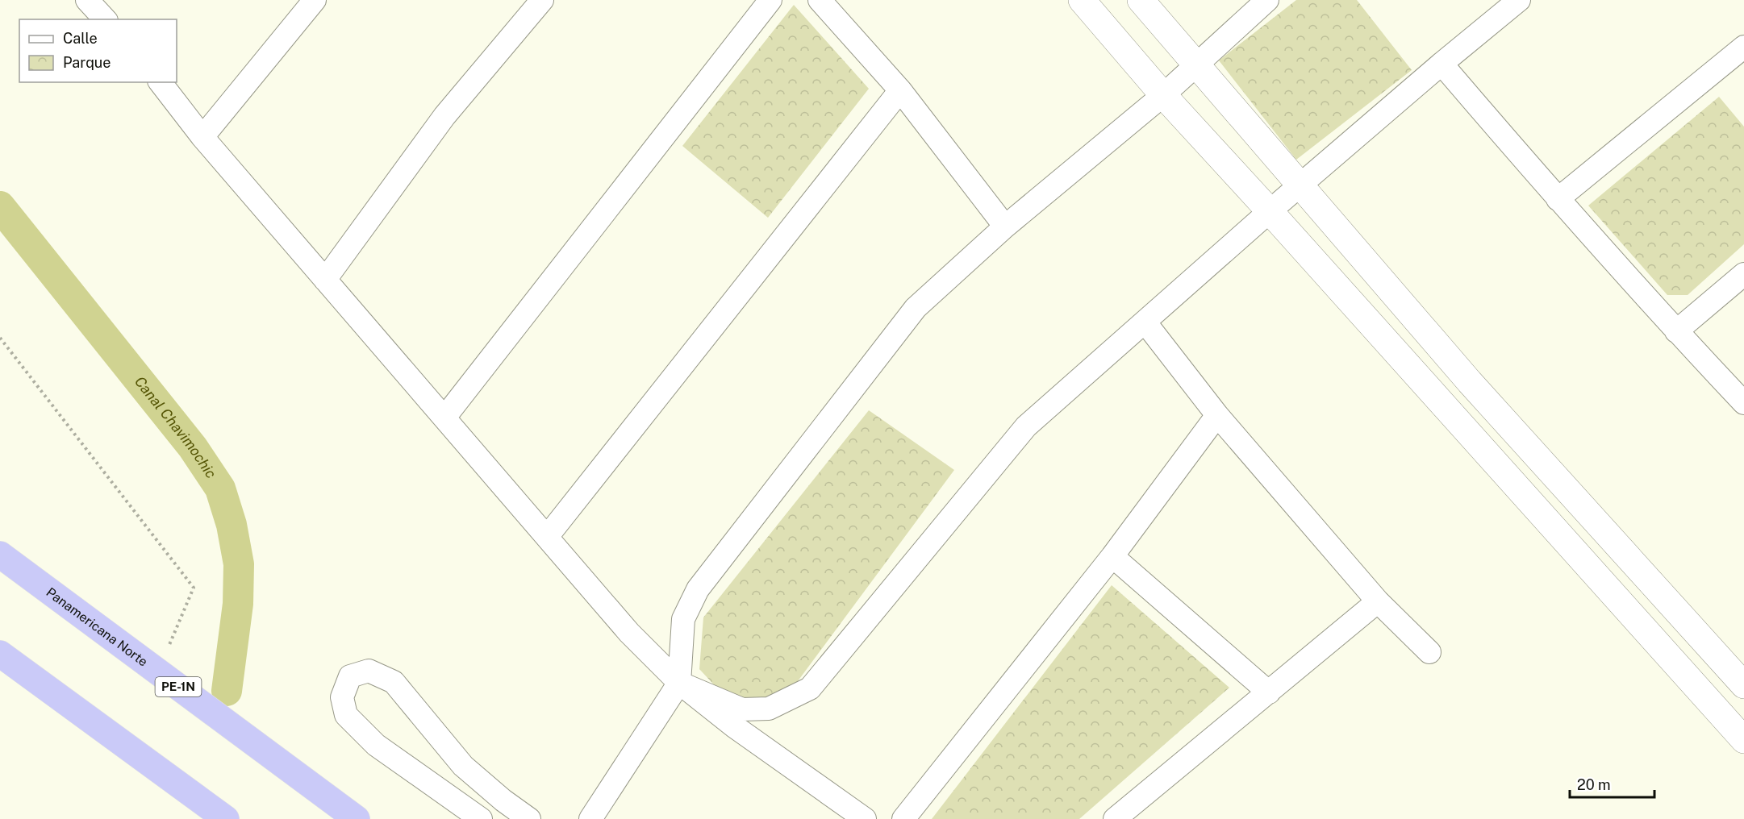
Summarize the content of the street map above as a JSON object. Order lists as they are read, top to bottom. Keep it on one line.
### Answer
{"streets":{"highway":["Panamericana Norte","PE-1N"]},"water":["Canal Chavimochic"],"legend":["Calle","Parque"],"scale_bar":"20 m"}
